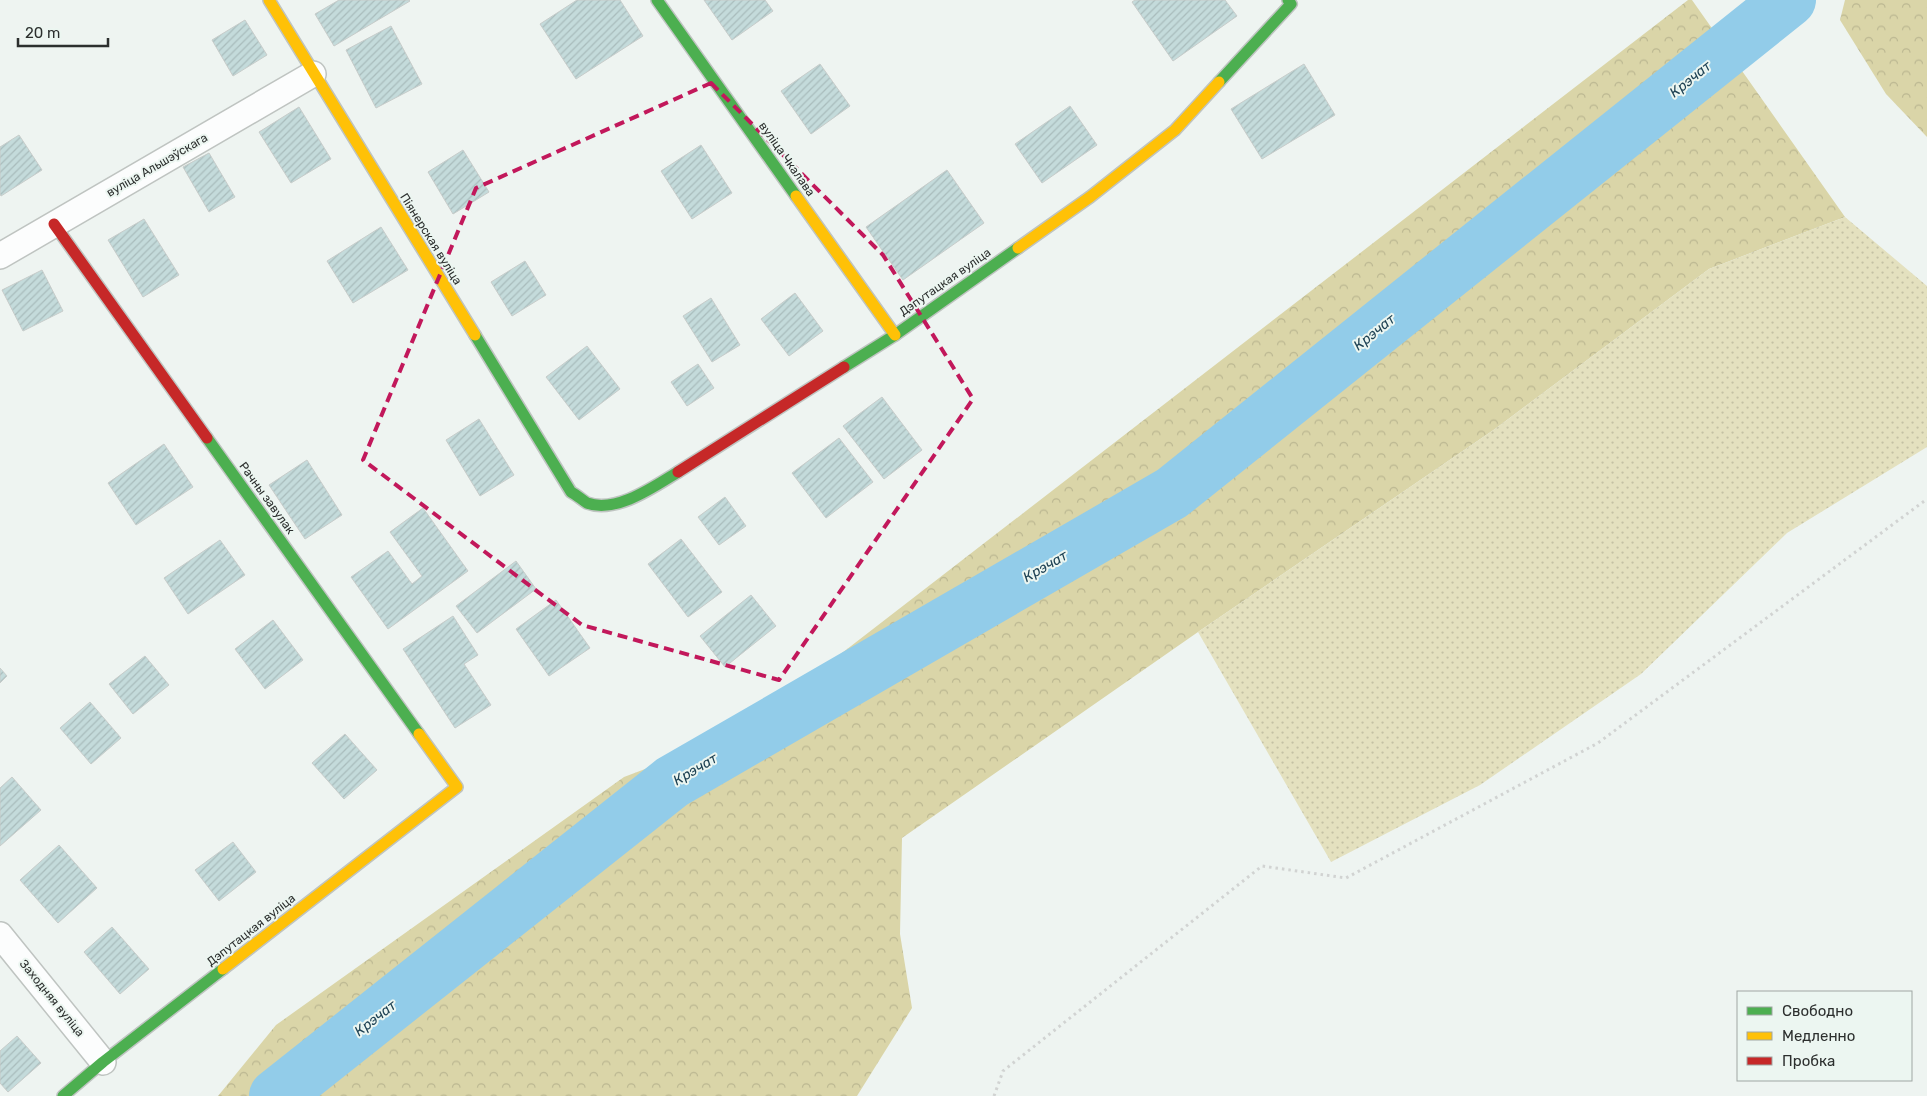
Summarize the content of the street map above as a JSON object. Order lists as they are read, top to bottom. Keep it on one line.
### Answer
{"streets":{"street":["вуліца Чкалава","вуліца Альшэўскага","Піянерская вуліца","Дэпутацкая вуліца","Рачны завулак","Заходняя вуліца"]},"crossings":[["вуліца Чкалава","Дэпутацкая вуліца"],["вуліца Альшэўскага","Піянерская вуліца"],["вуліца Альшэўскага","Рачны завулак"],["Піянерская вуліца","Дэпутацкая вуліца"],["Дэпутацкая вуліца","Рачны завулак"],["Дэпутацкая вуліца","Заходняя вуліца"]],"water":["Крэчат"],"legend":["Свободно","Медленно","Пробка"],"scale_bar":"20 m"}
